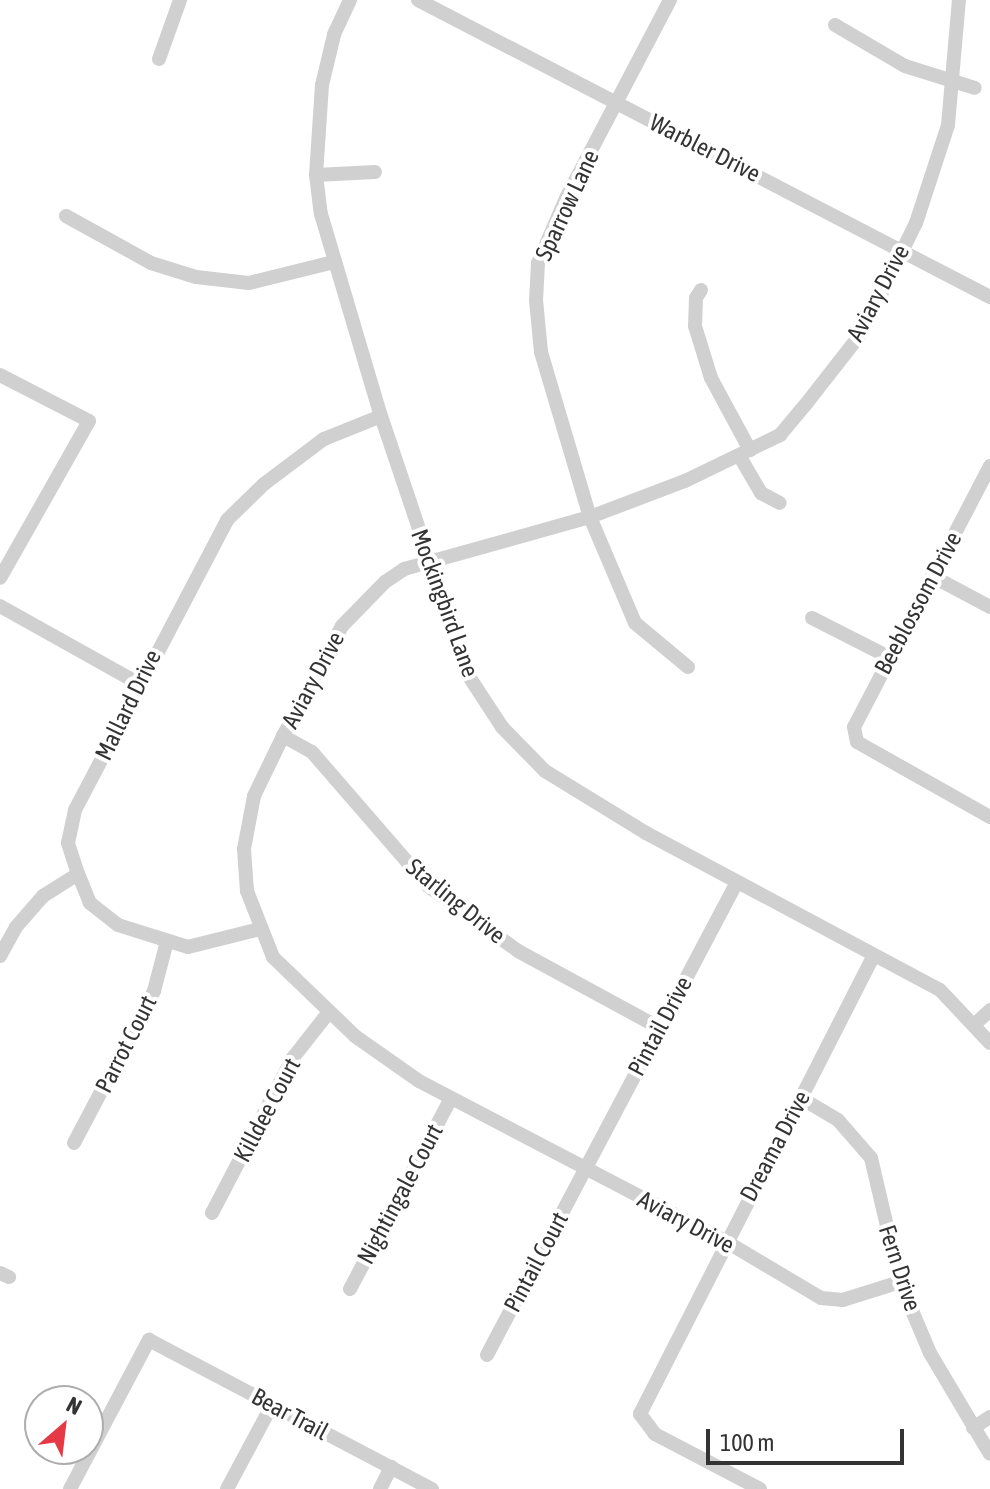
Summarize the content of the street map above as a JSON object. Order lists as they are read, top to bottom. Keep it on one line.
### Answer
{"streets":{"street":["Warbler Drive","Sparrow Lane","Aviary Drive","Mockingbird Lane","Beeblossom Drive","Mallard Drive","Starling Drive","Pintail Drive","Parrot Court","Killdee Court","Dreama Drive","Nightingale Court","Pintail Court","Fern Drive","Bear Trail"]},"crossings":[["Warbler Drive","Sparrow Lane"],["Warbler Drive","Aviary Drive"],["Sparrow Lane","Aviary Drive"],["Aviary Drive","Mockingbird Lane"],["Aviary Drive","Mallard Drive"],["Aviary Drive","Starling Drive"],["Aviary Drive","Pintail Drive"],["Aviary Drive","Killdee Court"],["Aviary Drive","Dreama Drive"],["Aviary Drive","Nightingale Court"],["Aviary Drive","Pintail Court"],["Aviary Drive","Fern Drive"],["Mockingbird Lane","Mallard Drive"],["Mockingbird Lane","Pintail Drive"],["Mockingbird Lane","Dreama Drive"],["Mallard Drive","Parrot Court"],["Starling Drive","Pintail Drive"],["Pintail Drive","Pintail Court"],["Dreama Drive","Fern Drive"]],"scale_bar":"100 m","north":"top right"}
